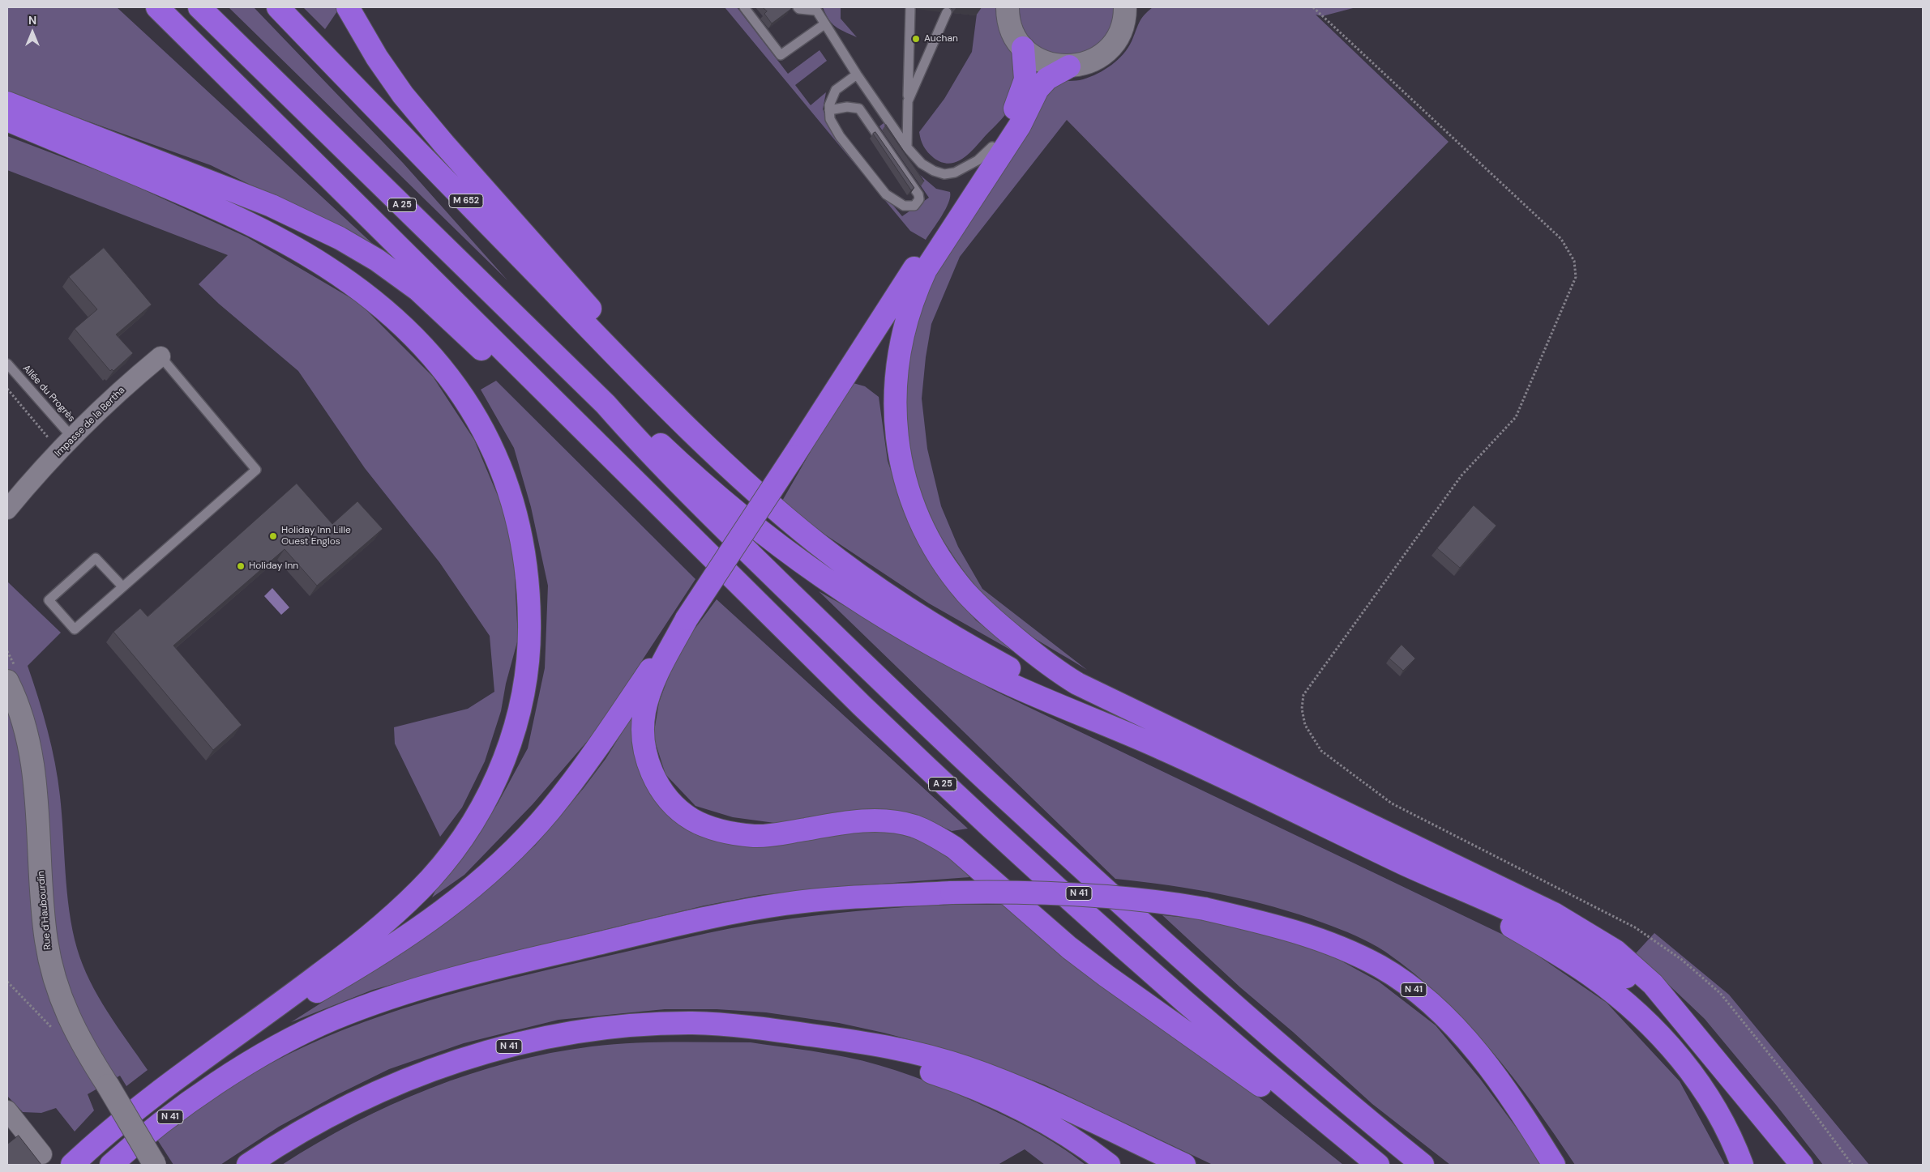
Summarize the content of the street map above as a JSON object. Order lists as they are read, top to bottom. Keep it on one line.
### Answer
{"streets":{"highway":["M 652","A 25","N 41"],"main road":["Rue d'Haubourdin"],"street":["Impasse de la Bertha"],"lane":["Allée du Progrès"]},"crossings":[["Allée du Progrès","Impasse de la Bertha"]],"places":["Auchan","Holiday Inn Lille Ouest Englos","Holiday Inn"],"north":"top"}
